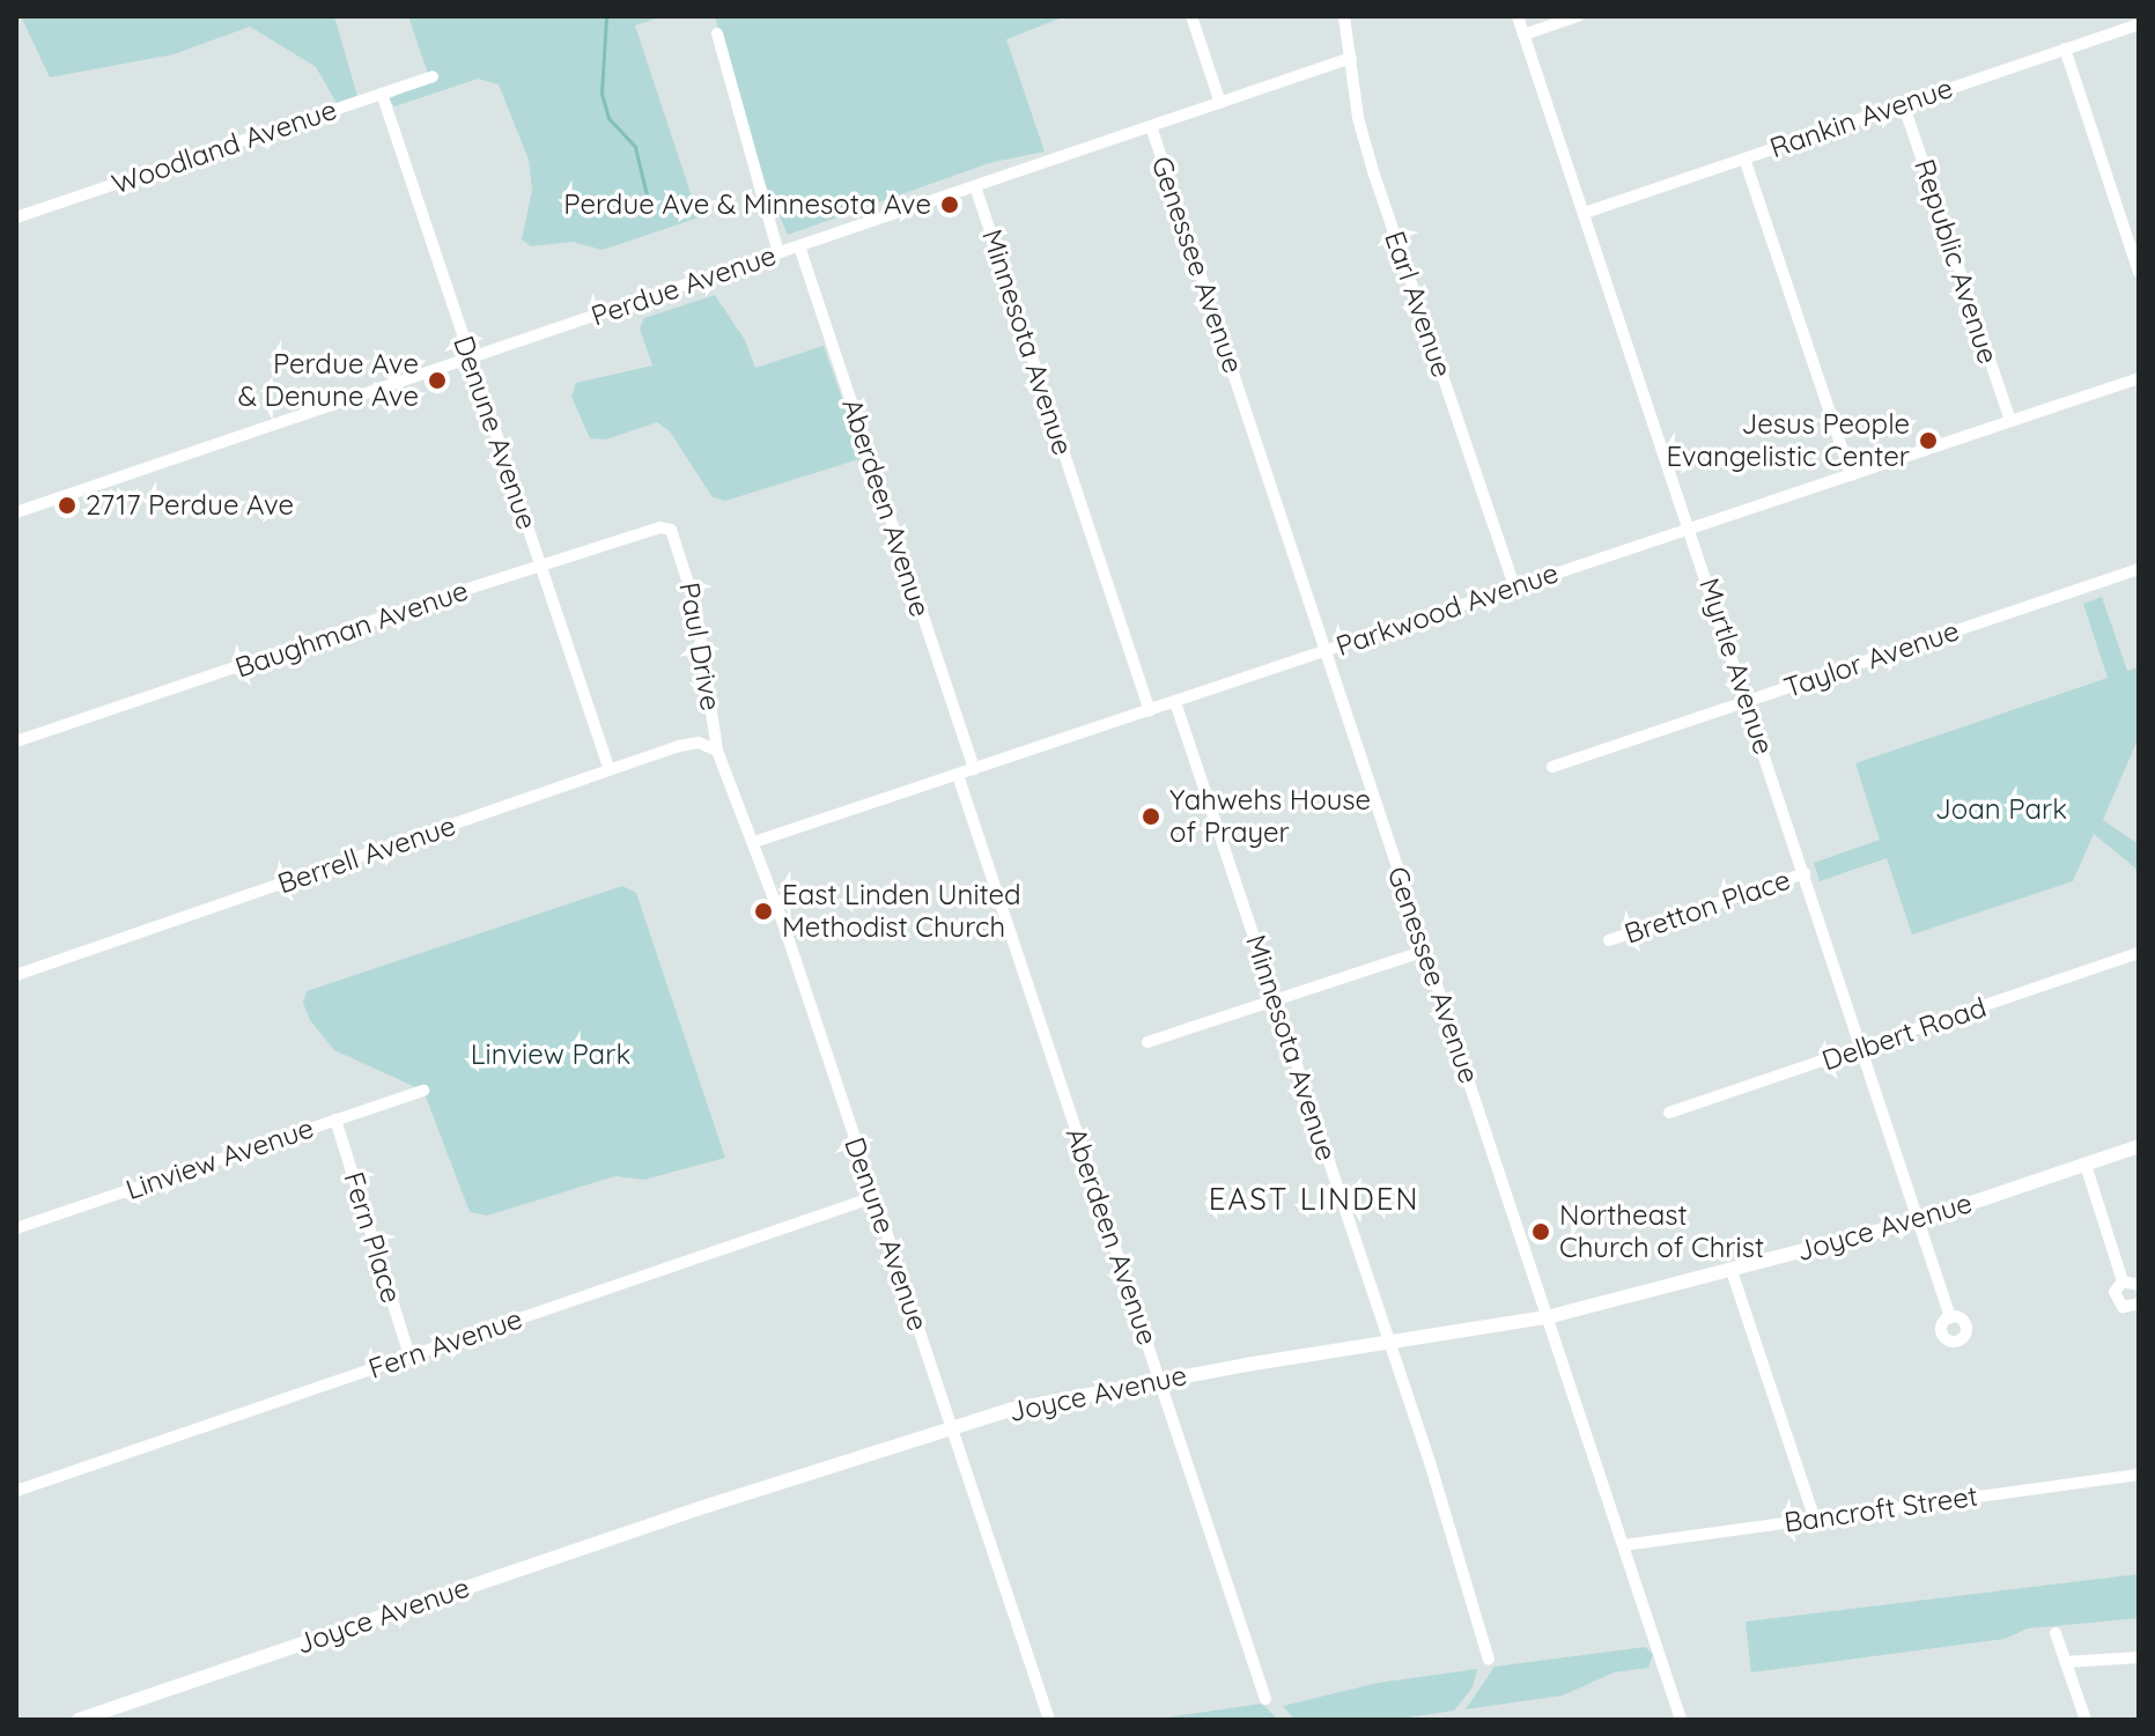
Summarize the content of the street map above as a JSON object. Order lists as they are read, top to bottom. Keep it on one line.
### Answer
{"streets":{"street":["Rankin Avenue","Woodland Avenue","Republic Avenue","Genessee Avenue","Perdue Avenue","Earl Avenue","Minnesota Avenue","Denune Avenue","Aberdeen Avenue","Parkwood Avenue","Baughman Avenue","Paul Drive","Taylor Avenue","Myrtle Avenue","Berrell Avenue","Bretton Place","Delbert Road","Linview Avenue","Joyce Avenue","Fern Place","Fern Avenue","Bancroft Street"]},"crossings":[["Rankin Avenue","Republic Avenue"],["Rankin Avenue","Myrtle Avenue"],["Woodland Avenue","Denune Avenue"],["Republic Avenue","Parkwood Avenue"],["Genessee Avenue","Perdue Avenue"],["Genessee Avenue","Parkwood Avenue"],["Genessee Avenue","Joyce Avenue"],["Genessee Avenue","Bancroft Street"],["Perdue Avenue","Earl Avenue"],["Perdue Avenue","Minnesota Avenue"],["Perdue Avenue","Denune Avenue"],["Perdue Avenue","Aberdeen Avenue"],["Earl Avenue","Parkwood Avenue"],["Minnesota Avenue","Parkwood Avenue"],["Minnesota Avenue","Joyce Avenue"],["Denune Avenue","Parkwood Avenue"],["Denune Avenue","Baughman Avenue"],["Denune Avenue","Paul Drive"],["Denune Avenue","Berrell Avenue"],["Denune Avenue","Joyce Avenue"],["Denune Avenue","Fern Avenue"],["Aberdeen Avenue","Parkwood Avenue"],["Aberdeen Avenue","Joyce Avenue"],["Parkwood Avenue","Myrtle Avenue"],["Baughman Avenue","Paul Drive"],["Paul Drive","Berrell Avenue"],["Taylor Avenue","Myrtle Avenue"],["Myrtle Avenue","Bretton Place"],["Myrtle Avenue","Delbert Road"],["Myrtle Avenue","Joyce Avenue"],["Linview Avenue","Fern Place"],["Fern Place","Fern Avenue"]],"districts":["EAST LINDEN"],"parks":["Joan Park","Linview Park"],"places":["Perdue Ave & Minnesota Ave","Perdue Ave & Denune Ave","Jesus People Evangelistic Center","2717 Perdue Ave","Yahwehs House of Prayer","East Linden United Methodist Church","Northeast Church of Christ"]}
